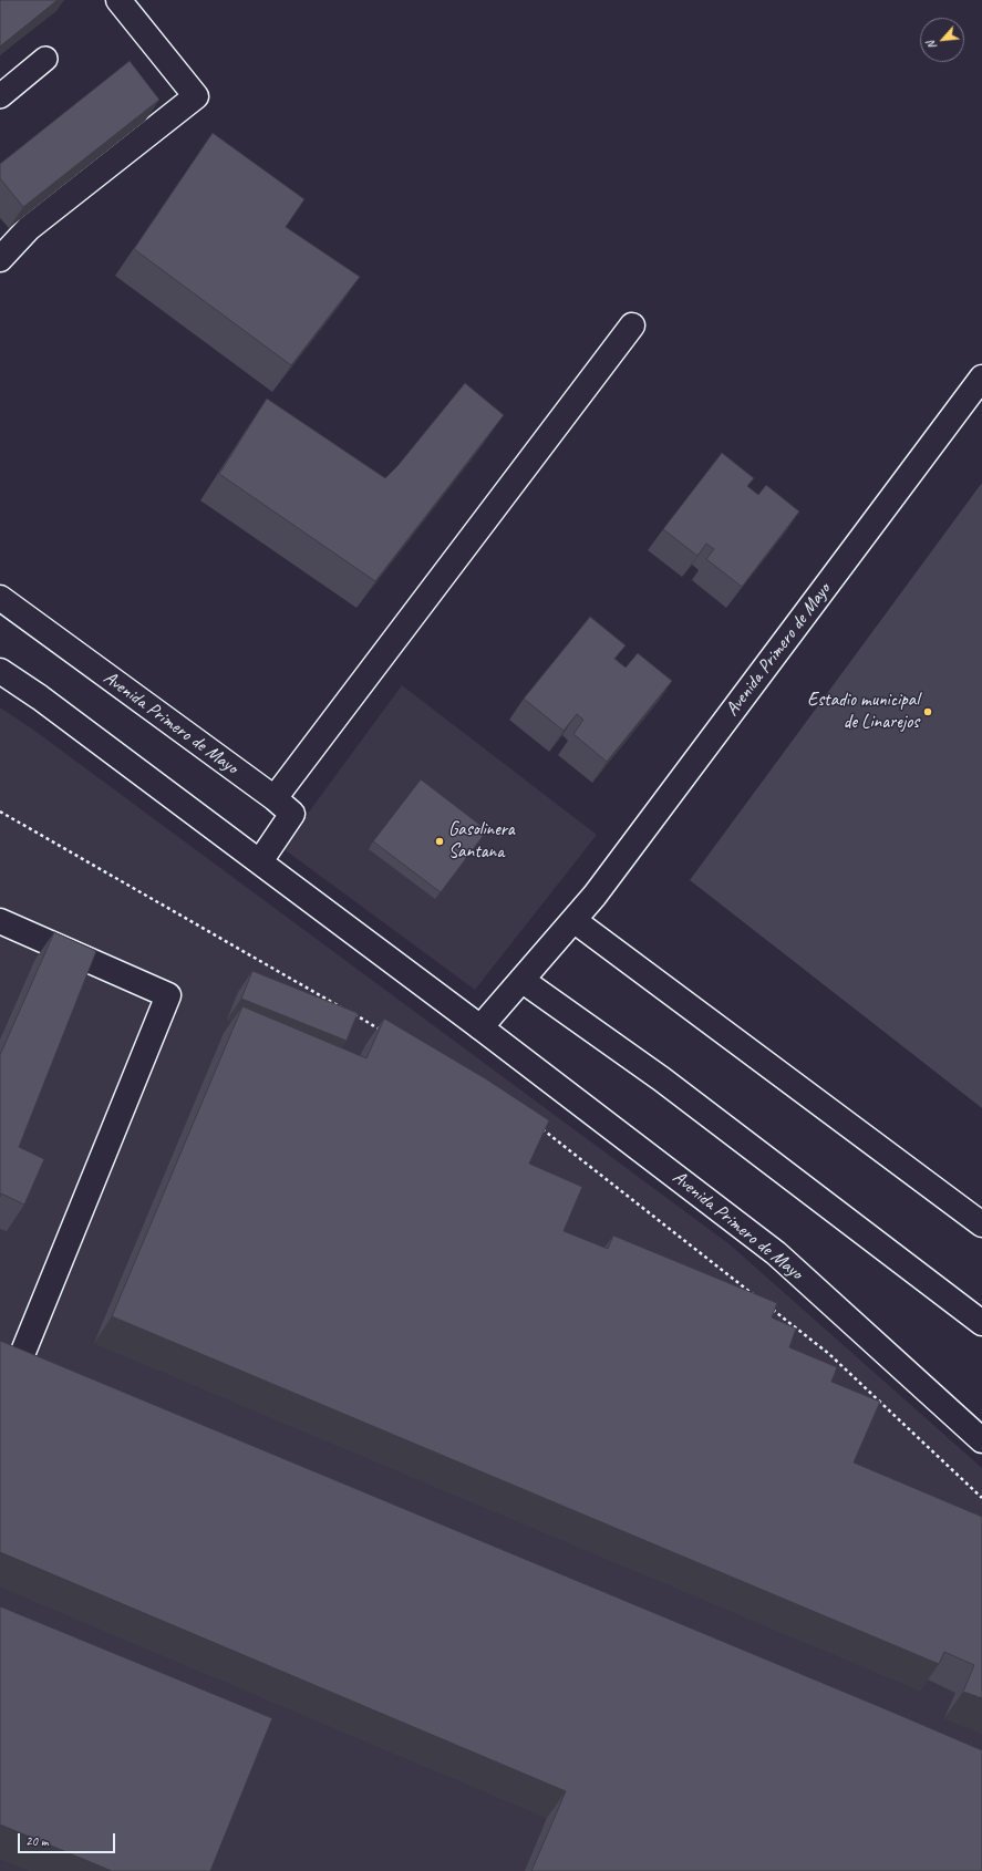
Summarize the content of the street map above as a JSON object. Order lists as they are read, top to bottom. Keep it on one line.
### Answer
{"streets":{"street":["Avenida Primero de Mayo"]},"places":["Estadio municipal de Linarejos","Gasolinera Santana"],"scale_bar":"20 m","north":"bottom left"}
